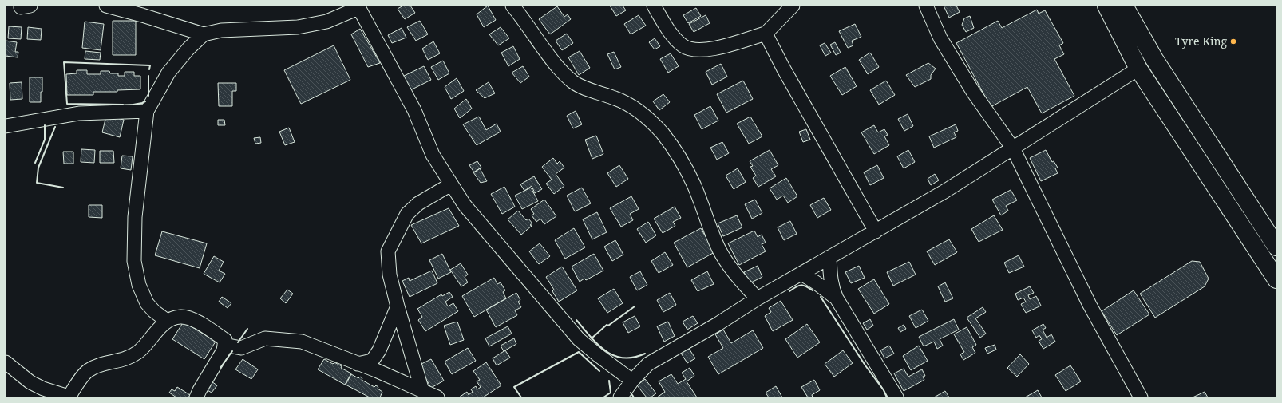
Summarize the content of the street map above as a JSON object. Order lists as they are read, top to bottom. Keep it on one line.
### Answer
{"places":["Tyre King"]}
